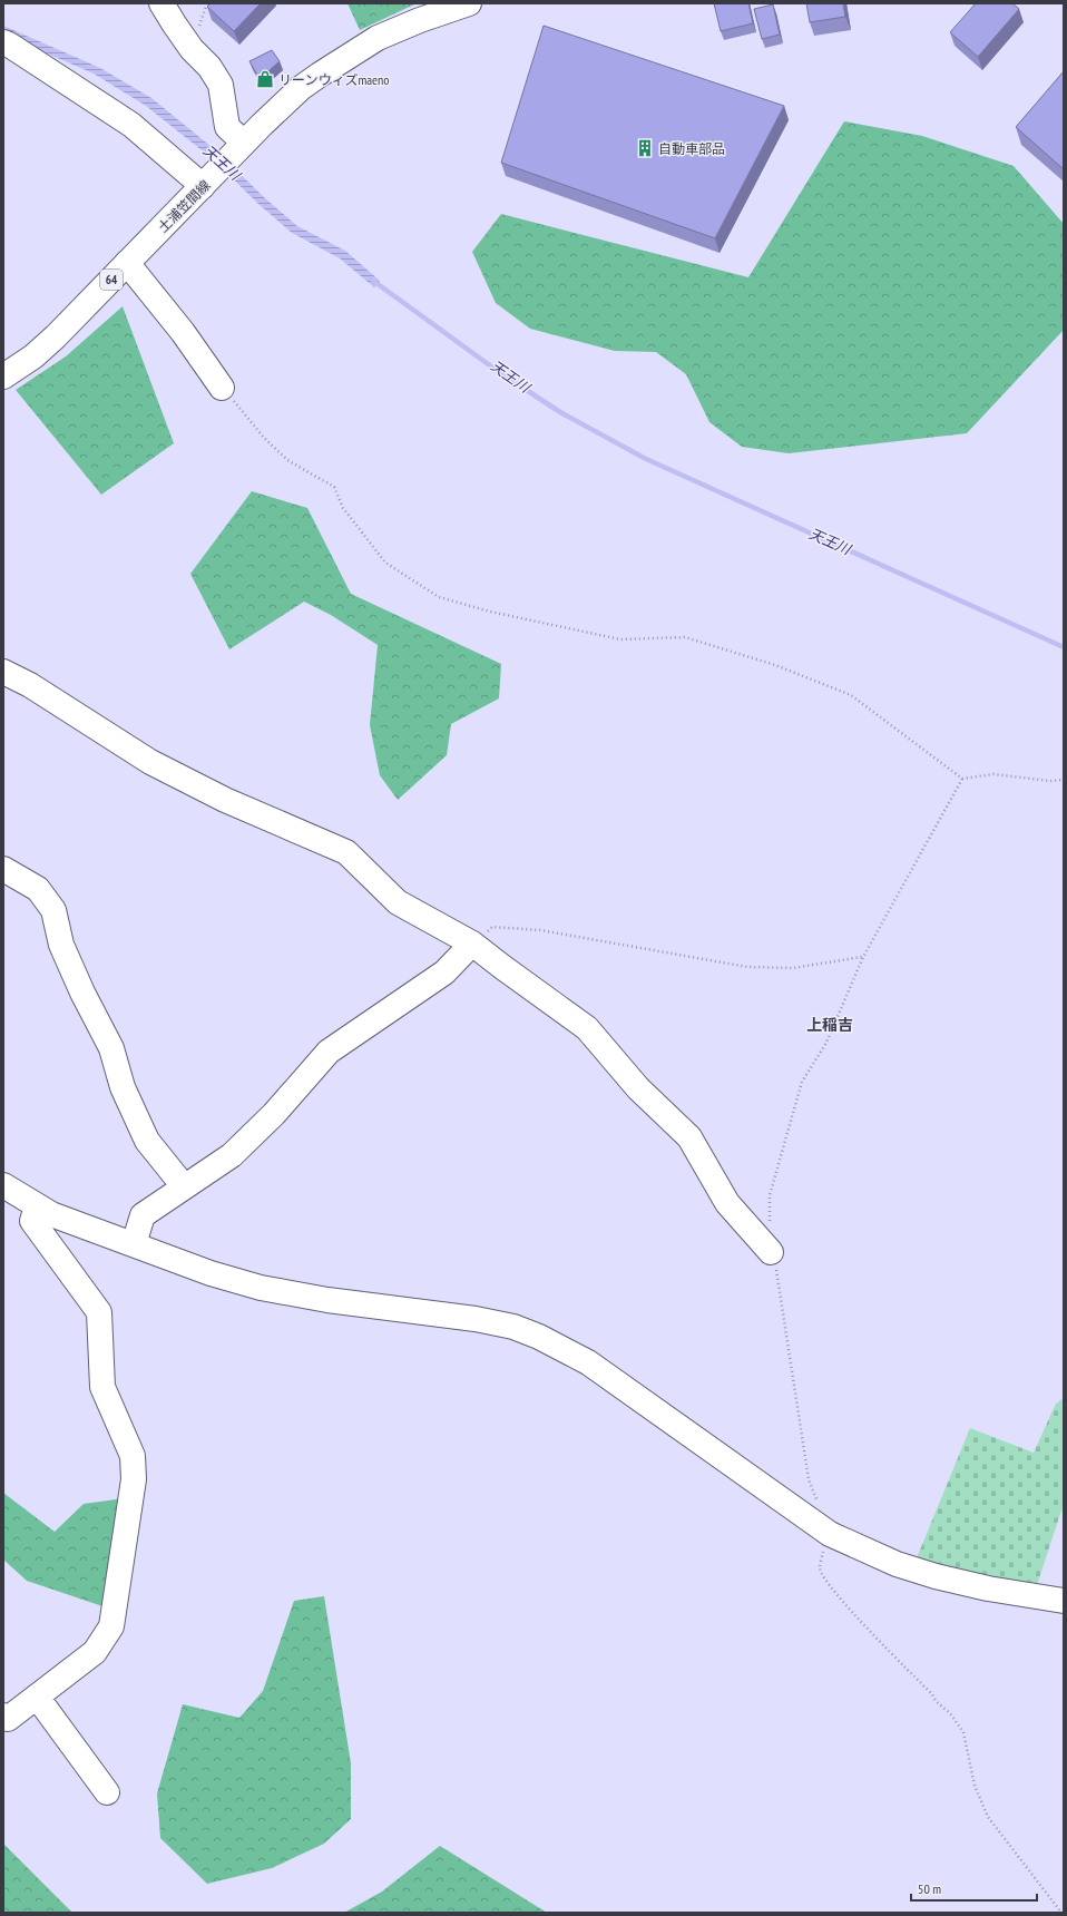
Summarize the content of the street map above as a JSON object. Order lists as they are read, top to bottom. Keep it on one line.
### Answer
{"streets":{"street":["土浦笠間線","64"]},"districts":["上稲吉"],"water":["天王川"],"places":{"shop":["リーンウィズmaeno"],"building":["自動車部品"]},"scale_bar":"50 m"}
